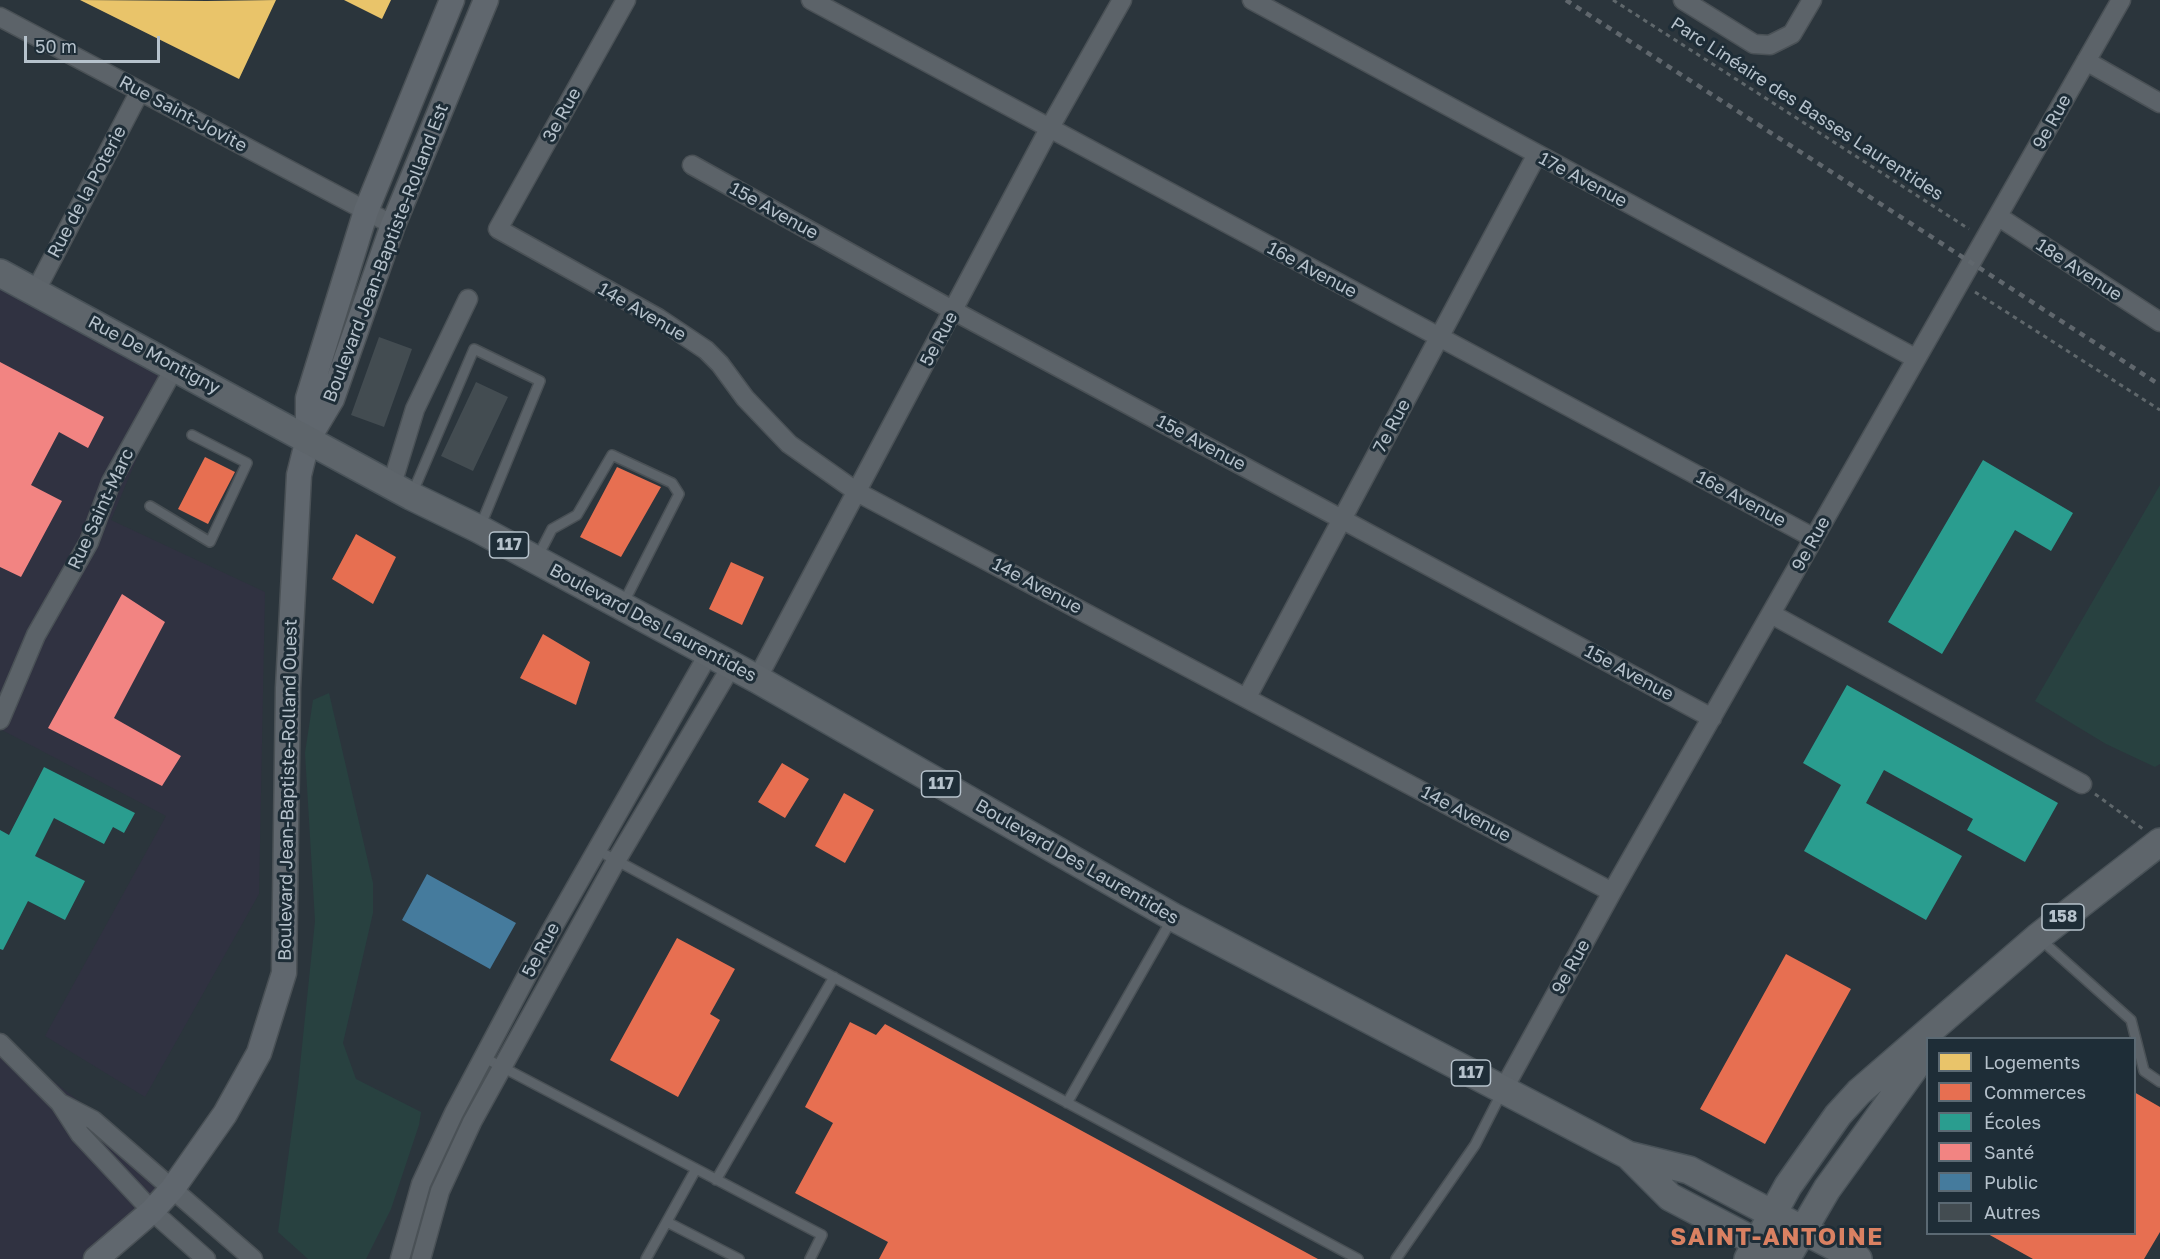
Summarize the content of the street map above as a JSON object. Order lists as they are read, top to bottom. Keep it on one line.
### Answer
{"streets":{"main road":["Rue De Montigny","117","Boulevard Des Laurentides","158"],"street":["Rue Saint-Jovite","3e Rue","9e Rue","17e Avenue","Rue de la Poterie","15e Avenue","Boulevard Jean-Baptiste-Rolland Est","16e Avenue","18e Avenue","14e Avenue","5e Rue","7e Rue","Rue Saint-Marc","Boulevard Jean-Baptiste-Rolland Ouest"],"path":["Parc Linéaire des Basses Laurentides"]},"crossings":[["Parc Linéaire des Basses Laurentides","9e Rue"],["Rue Saint-Jovite","Rue de la Poterie"],["Rue Saint-Jovite","Boulevard Jean-Baptiste-Rolland Est"],["3e Rue","14e Avenue"],["9e Rue","17e Avenue"],["9e Rue","15e Avenue"],["9e Rue","16e Avenue"],["9e Rue","18e Avenue"],["9e Rue","14e Avenue"],["9e Rue","Boulevard Des Laurentides"],["17e Avenue","7e Rue"],["Rue de la Poterie","Rue De Montigny"],["15e Avenue","5e Rue"],["15e Avenue","7e Rue"],["Boulevard Jean-Baptiste-Rolland Est","Rue De Montigny"],["Boulevard Jean-Baptiste-Rolland Est","Boulevard Des Laurentides"],["Boulevard Jean-Baptiste-Rolland Est","Boulevard Jean-Baptiste-Rolland Ouest"],["16e Avenue","5e Rue"],["16e Avenue","7e Rue"],["14e Avenue","5e Rue"],["14e Avenue","7e Rue"],["5e Rue","Boulevard Des Laurentides"],["Rue De Montigny","Rue Saint-Marc"],["Rue De Montigny","Boulevard Des Laurentides"],["Rue De Montigny","Boulevard Jean-Baptiste-Rolland Ouest"],["Boulevard Des Laurentides","Boulevard Jean-Baptiste-Rolland Ouest"],["Boulevard Des Laurentides","158"]],"districts":["SAINT-ANTOINE"],"legend":["Logements","Commerces","Écoles","Santé","Public","Autres"],"scale_bar":"50 m"}
